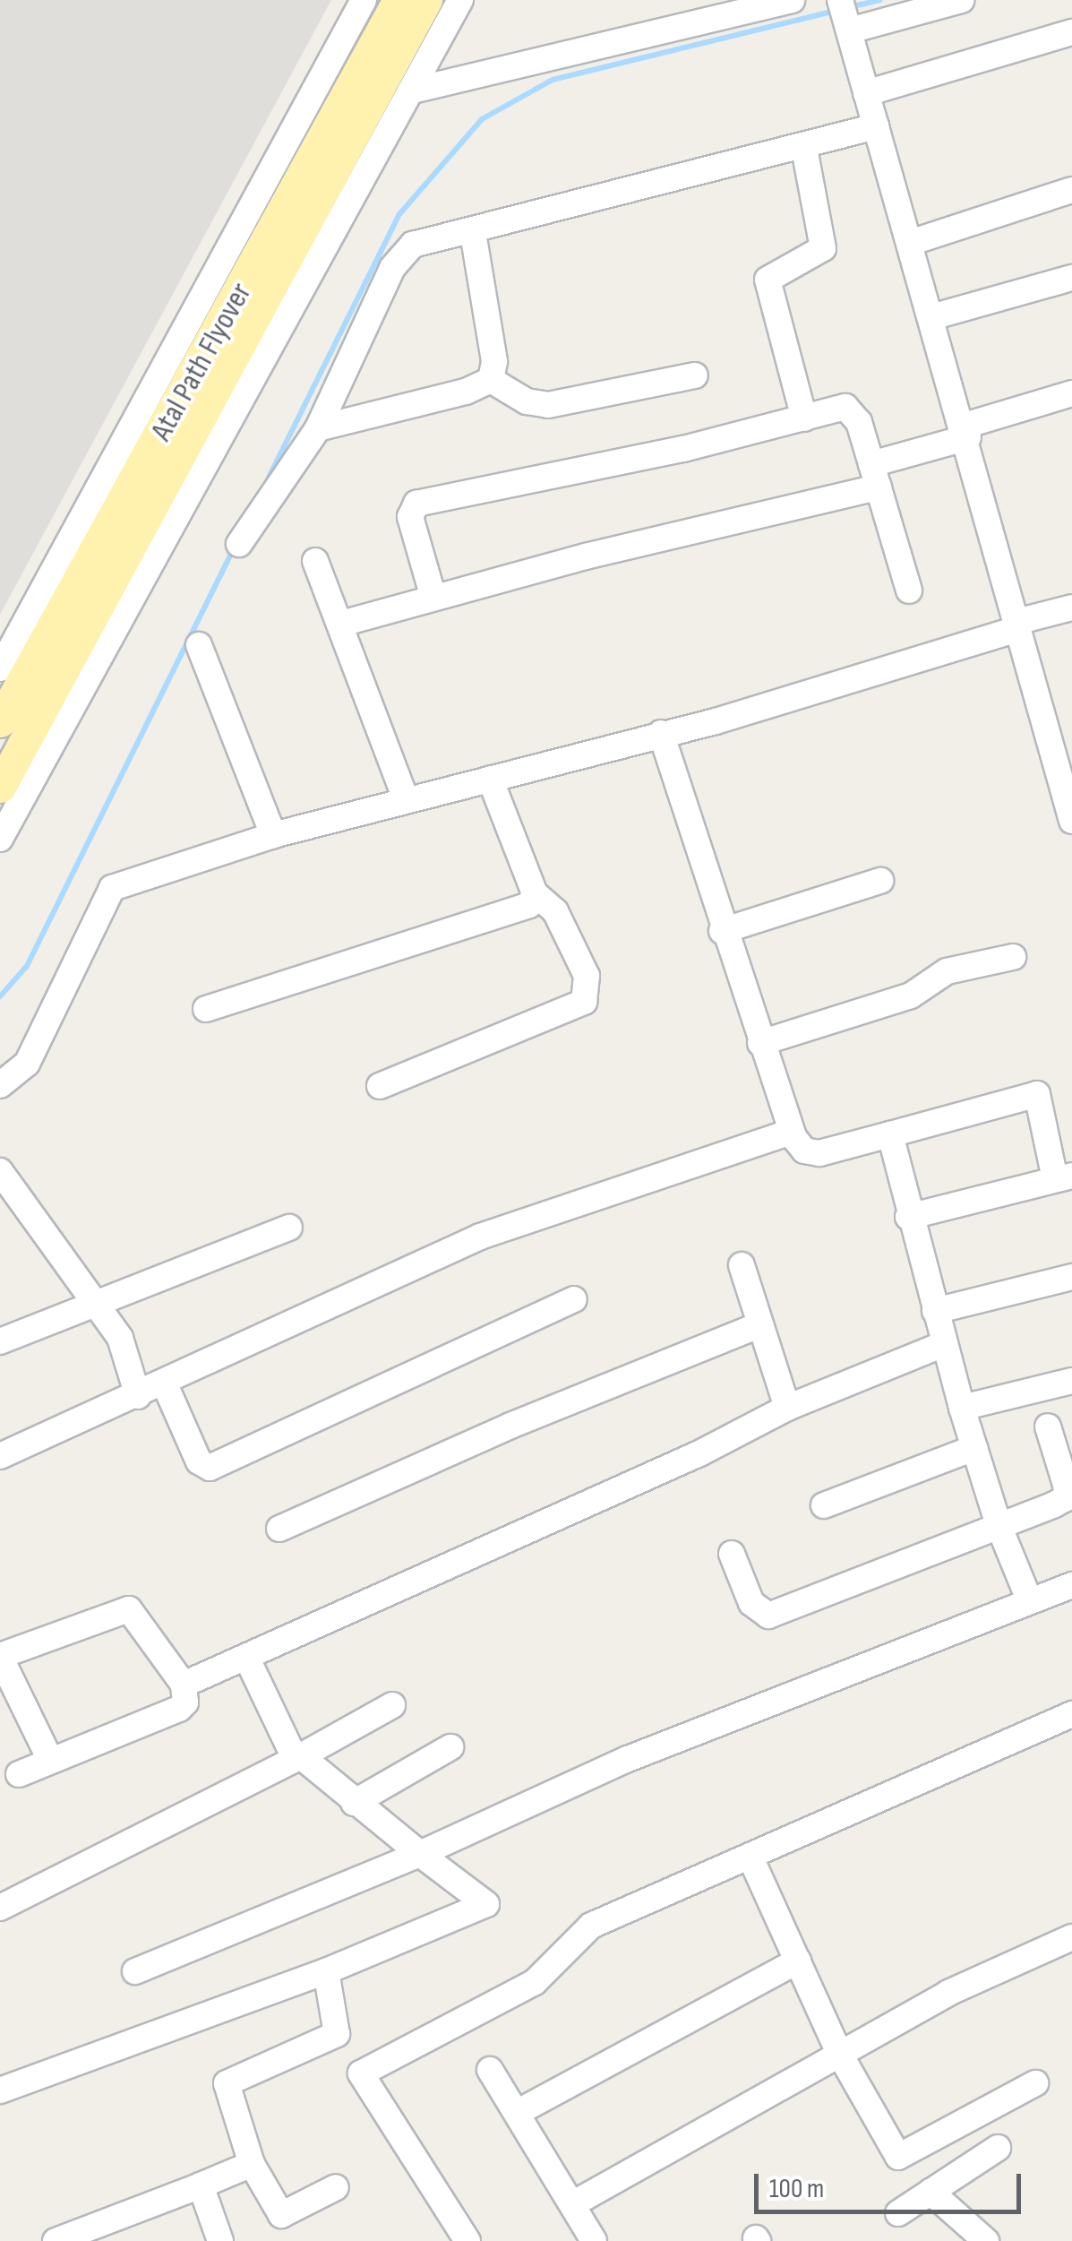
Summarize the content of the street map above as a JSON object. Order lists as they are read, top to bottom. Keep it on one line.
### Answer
{"streets":{"main road":["Atal Path Flyover"]},"scale_bar":"100 m"}
